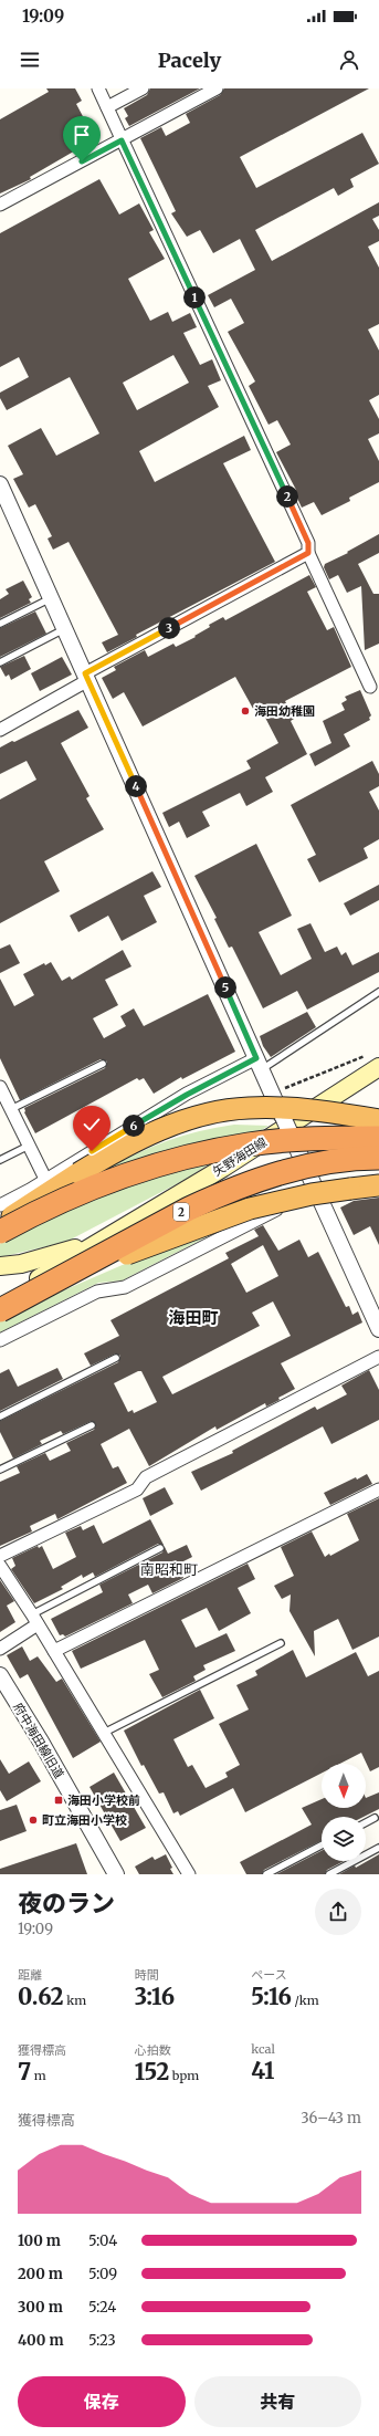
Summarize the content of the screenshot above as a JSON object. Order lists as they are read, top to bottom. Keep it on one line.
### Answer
{"streets":{"highway":["2"],"main road":["矢野海田線"],"street":["府中海田線旧道"]},"districts":["海田町","南昭和町"],"places":{"other":["海田幼稚園","町立海田小学校"],"transit":["海田小学校前"]},"north":"bottom","page":{"status":"19:09","header":"Pacely","pins":["1","2","3","4","5","6"],"heading":["夜のラン","19:09"],"stats":[["距離","0.62 km"],["時間","3:16"],["ペース","5:16 /km"],["獲得標高","7 m"],["心拍数","152 bpm"],["kcal","41"]],"chart":["獲得標高","36–43 m"],"list":[{"name":"100 m","note":"5:04"},{"name":"200 m","note":"5:09"},{"name":"300 m","note":"5:24"},{"name":"400 m","note":"5:23"}],"buttons":["保存","共有"]}}
